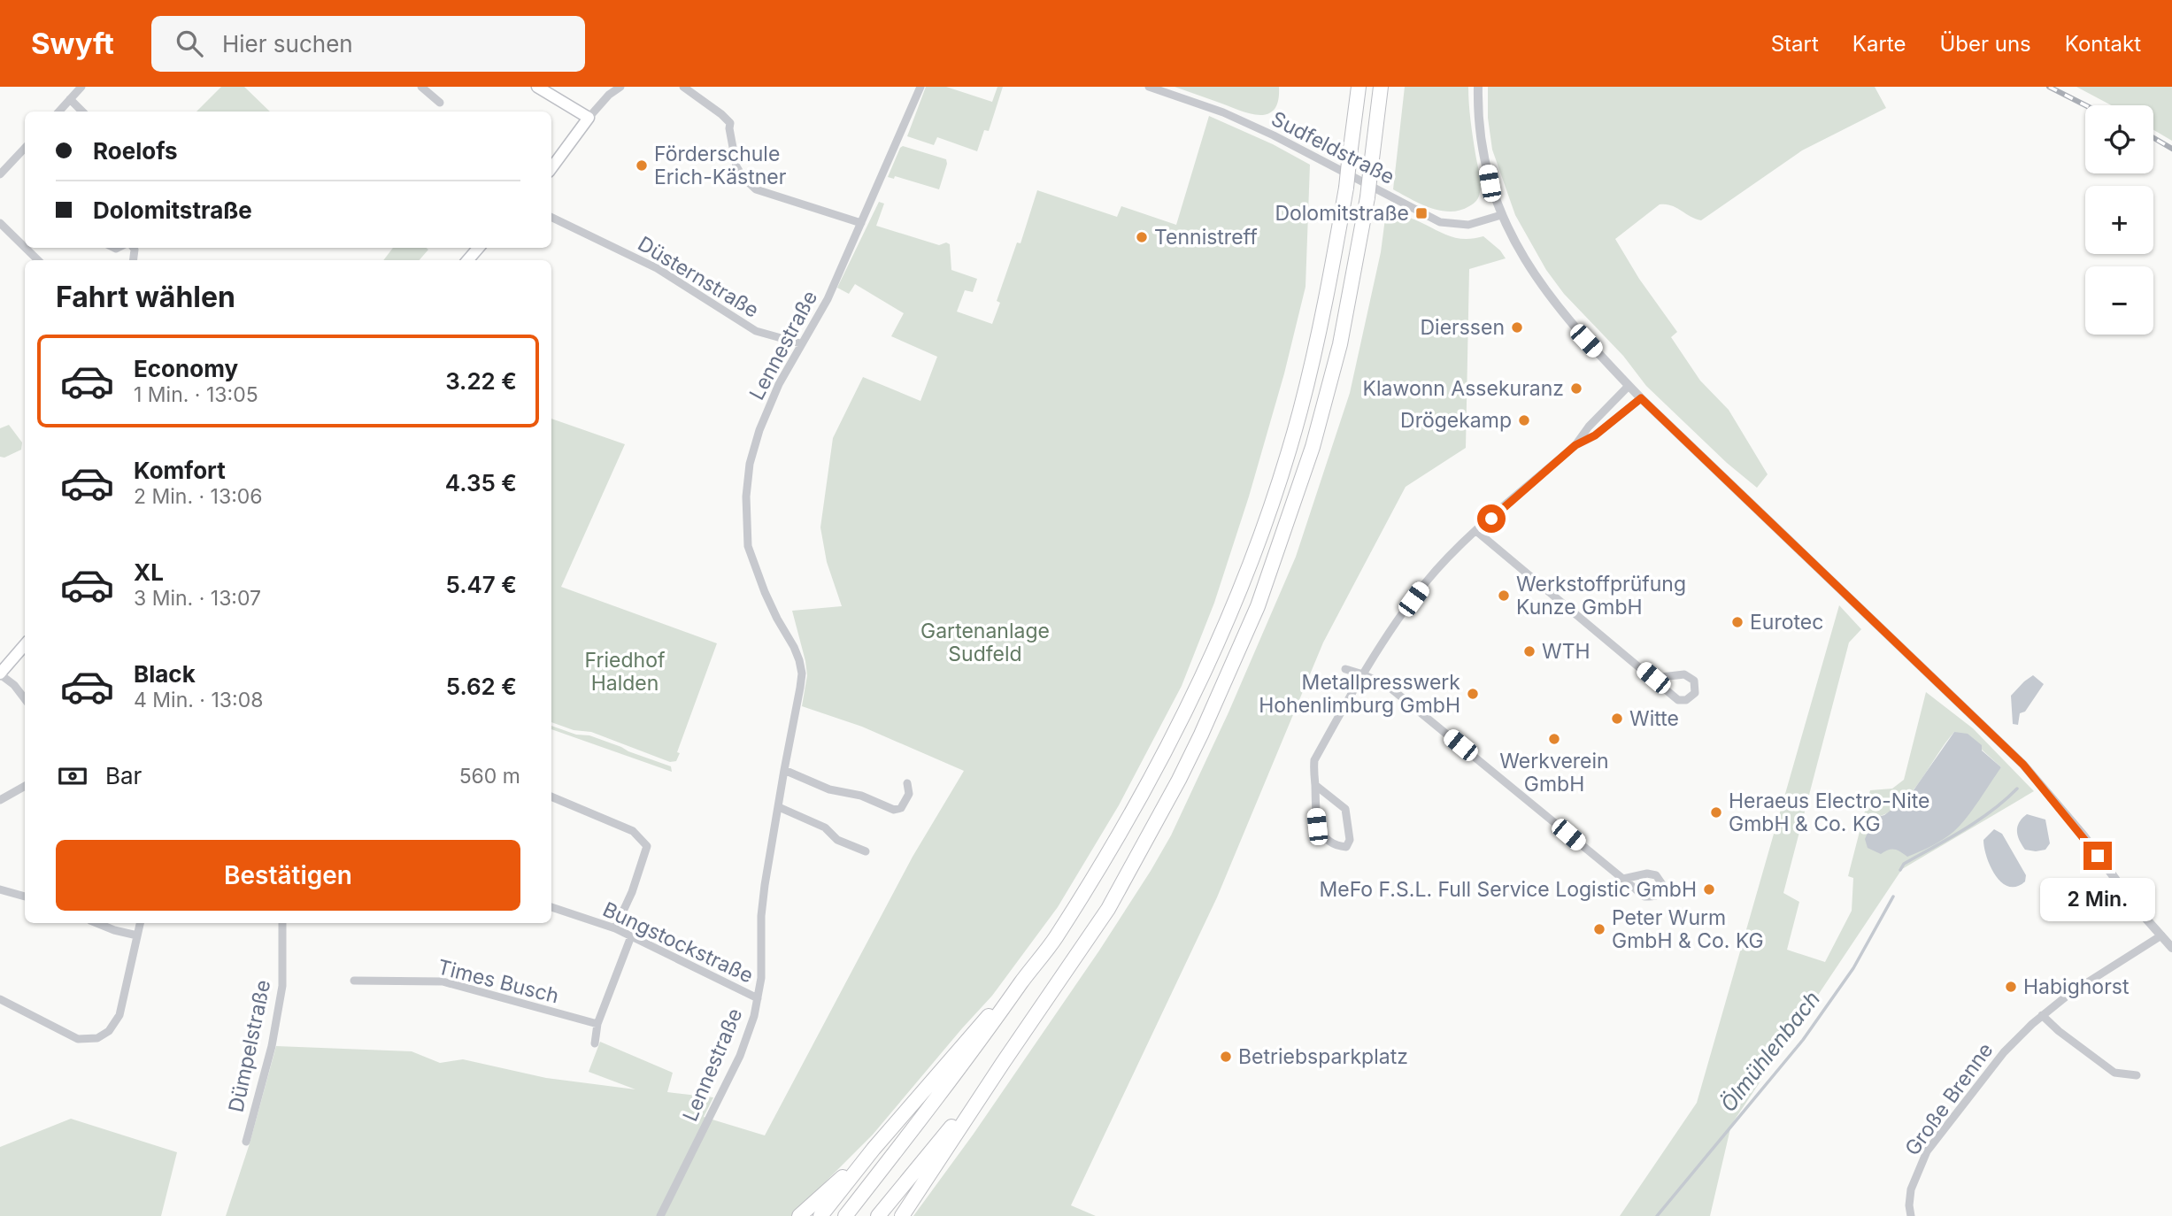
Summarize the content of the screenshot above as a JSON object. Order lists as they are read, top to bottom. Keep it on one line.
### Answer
{"streets":{"street":["Sudfeldstraße","Düsternstraße","Lennestraße","Bungstockstraße","Times Busch","Dümpelstraße","Große Brenne"]},"crossings":[["Düsternstraße","Lennestraße"],["Lennestraße","Bungstockstraße"]],"water":["Ölmühlenbach"],"parks":["Gartenanlage Sudfeld","Friedhof Halden"],"places":{"other":["Förderschule Erich-Kästner","Tennistreff","Dierssen","Klawonn Assekuranz","Drögekamp","Werkstoffprüfung Kunze GmbH","Eurotec","WTH","Metallpresswerk Hohenlimburg GmbH","Witte","Werkverein GmbH","Heraeus Electro-Nite GmbH & Co. KG","MeFo F.S.L. Full Service Logistic GmbH","Peter Wurm GmbH & Co. KG","Habighorst","Betriebsparkplatz"],"transit":["Dolomitstraße"]},"page":{"header":"Swyft","search":"Hier suchen","nav":["Start","Karte","Über uns","Kontakt"],"map_buttons":["+","−"],"banner":["Roelofs","Dolomitstraße"],"heading":"Fahrt wählen","list":[{"name":"Economy","note":"1 Min. · 13:05","value":"3.22 €"},{"name":"Komfort","note":"2 Min. · 13:06","value":"4.35 €"},{"name":"XL","note":"3 Min. · 13:07","value":"5.47 €"},{"name":"Black","note":"4 Min. · 13:08","value":"5.62 €"}],"pay":["Bar","560 m"],"buttons":"Bestätigen","bubble":"2 Min."}}
